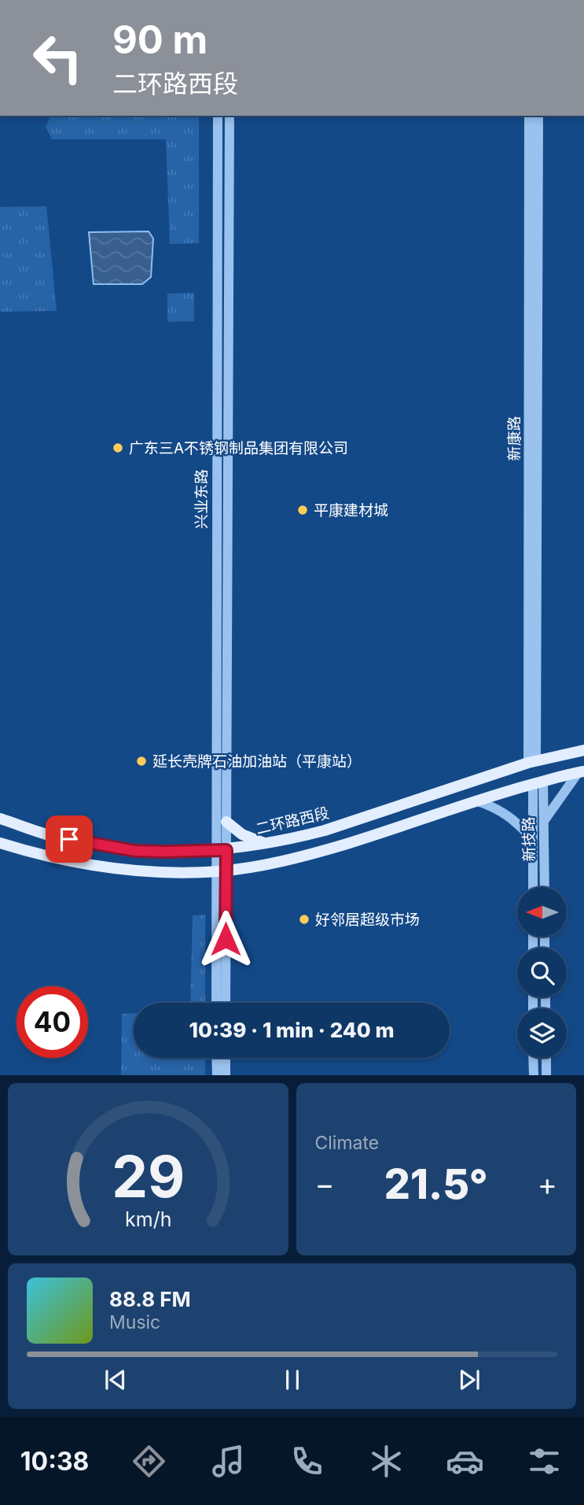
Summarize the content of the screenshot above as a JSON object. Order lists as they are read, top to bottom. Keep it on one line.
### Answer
{"streets":{"main road":["二环路西段"],"street":["新康路","兴业东路","新技路"]},"crossings":[["新康路","二环路西段"],["兴业东路","二环路西段"]],"places":["广东三A不锈钢制品集团有限公司","平康建材城","延长壳牌石油加油站（平康站）","好邻居超级市场"],"north":"left","page":{"turn":["90 m","二环路西段"],"limit":"40","trip":"10:39 · 1 min · 240 m","tile":"Climate","heat":["−","21.5°","+"],"song":["88.8 FM","Music"],"tabs":"10:38","gauge":["29","km/h"]}}
